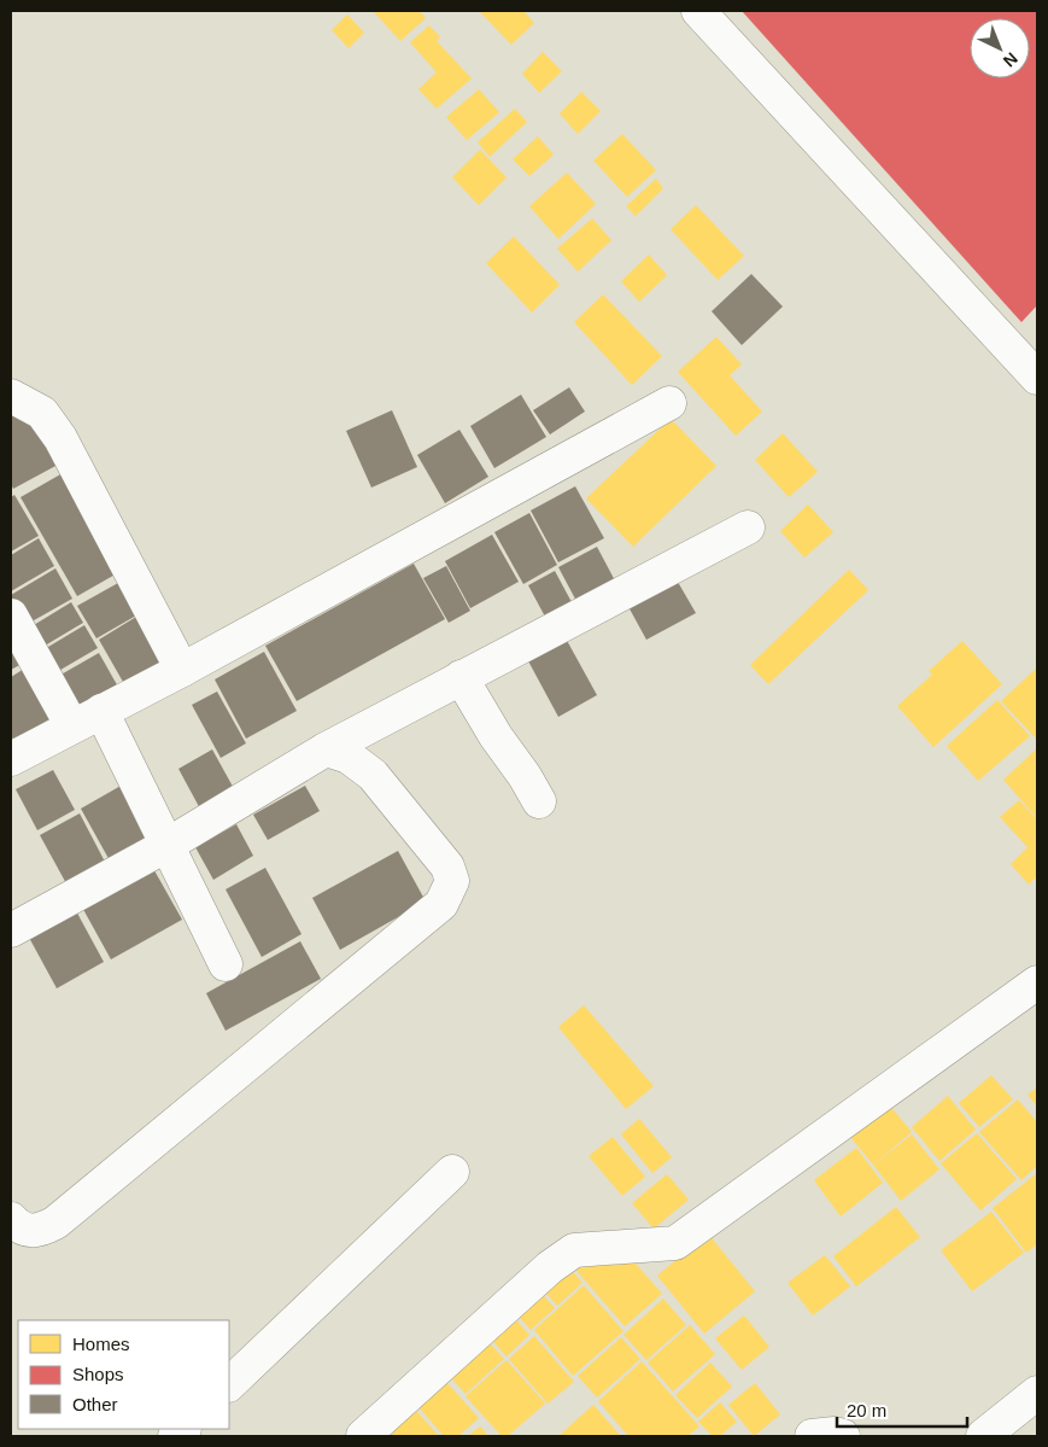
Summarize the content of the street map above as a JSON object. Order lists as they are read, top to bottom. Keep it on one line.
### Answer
{"legend":["Homes","Shops","Other"],"scale_bar":"20 m","north":"bottom right"}
